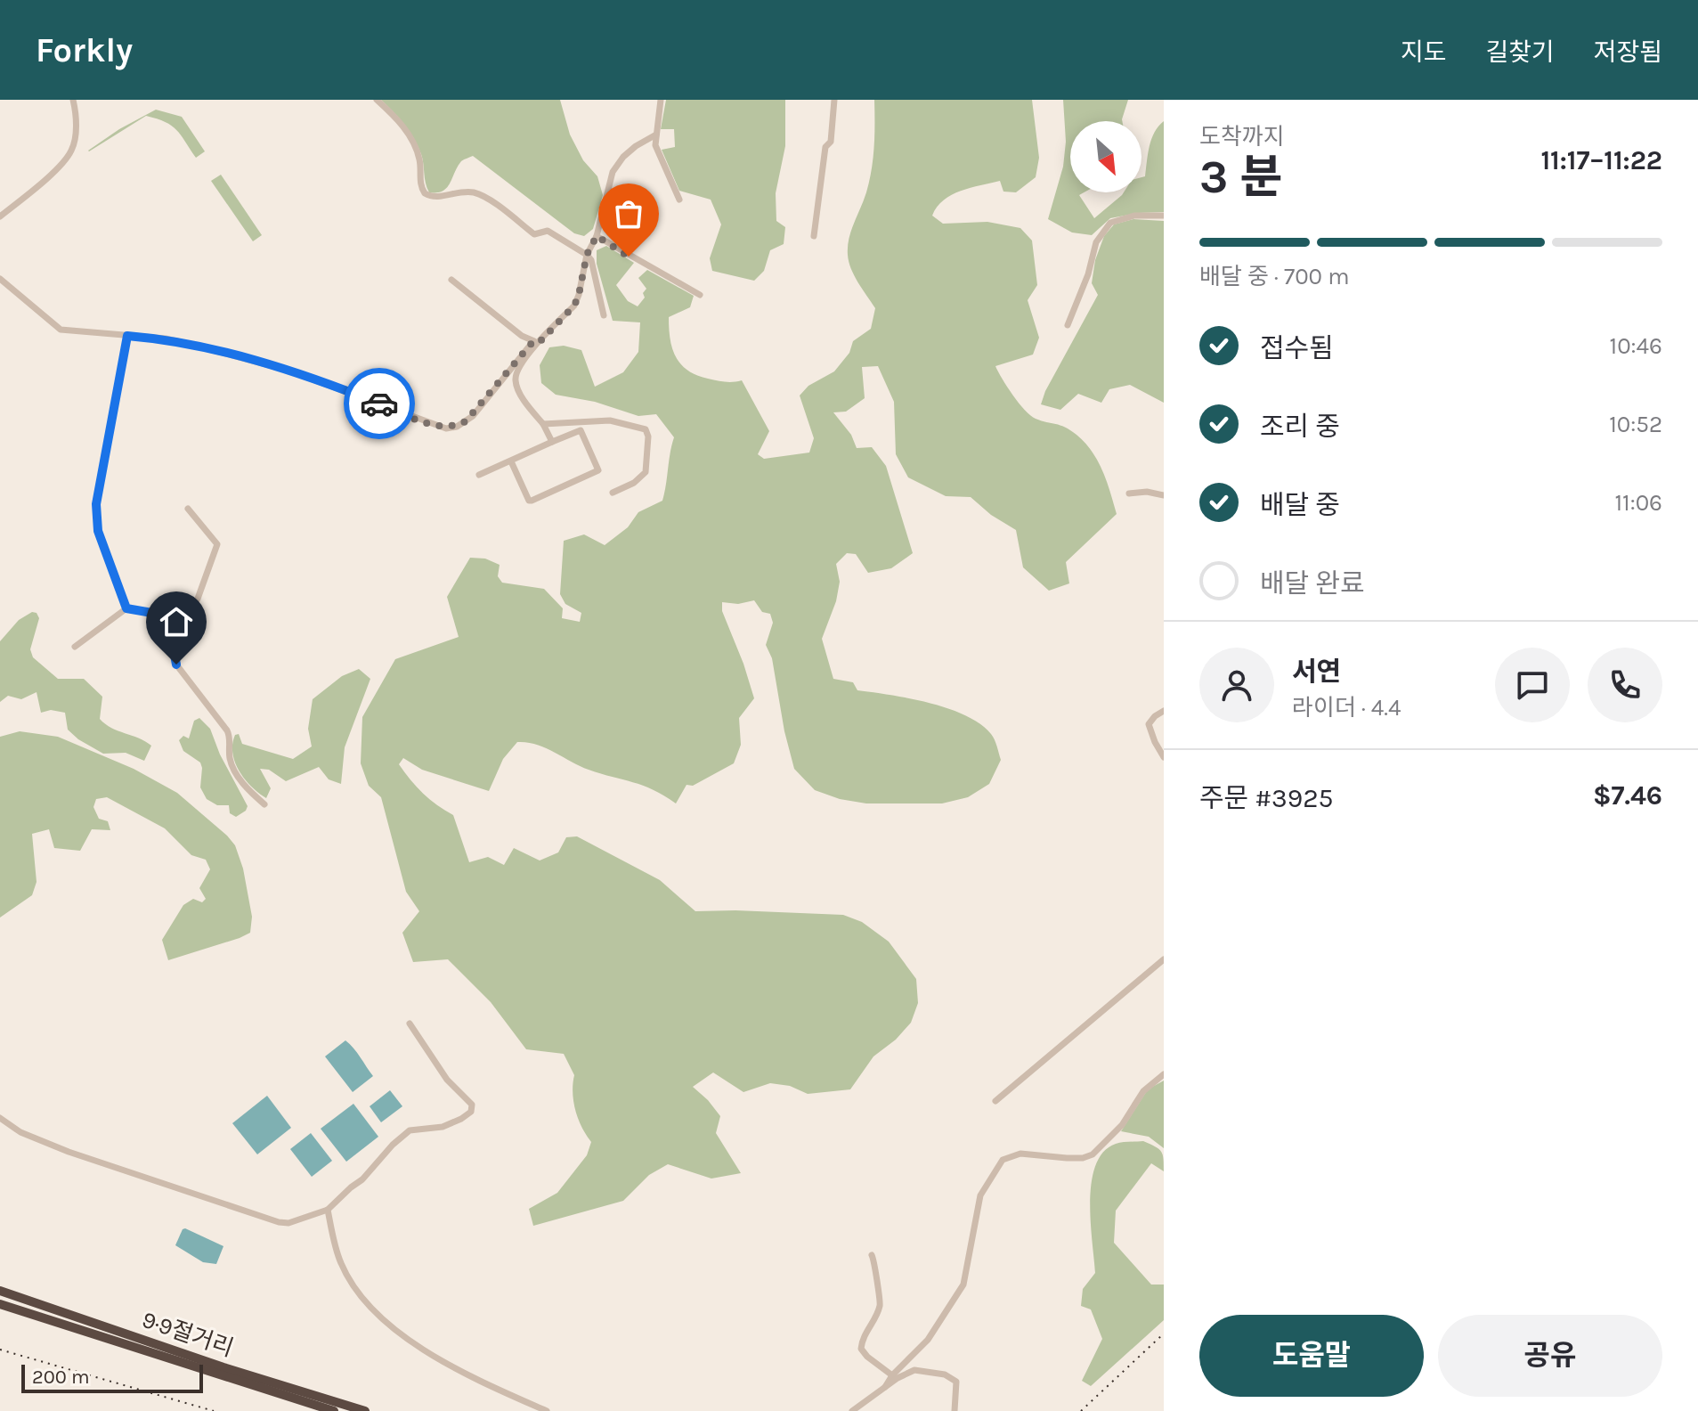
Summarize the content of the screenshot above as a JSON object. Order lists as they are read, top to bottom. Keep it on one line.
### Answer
{"streets":{"highway":["9·9절거리"]},"scale_bar":"200 m","north":"bottom right","page":{"header":"Forkly","nav":["지도","길찾기","저장됨"],"heading":["3 분","도착까지","11:17–11:22"],"panel":["서연","라이더 · 4.4","주문 #3925","$7.46"],"bar":"배달 중 · 700 m","list":[["접수됨","10:46"],["조리 중","10:52"],["배달 중","11:06"],"배달 완료"],"buttons":["도움말","공유"],"scale":"200 m"}}
